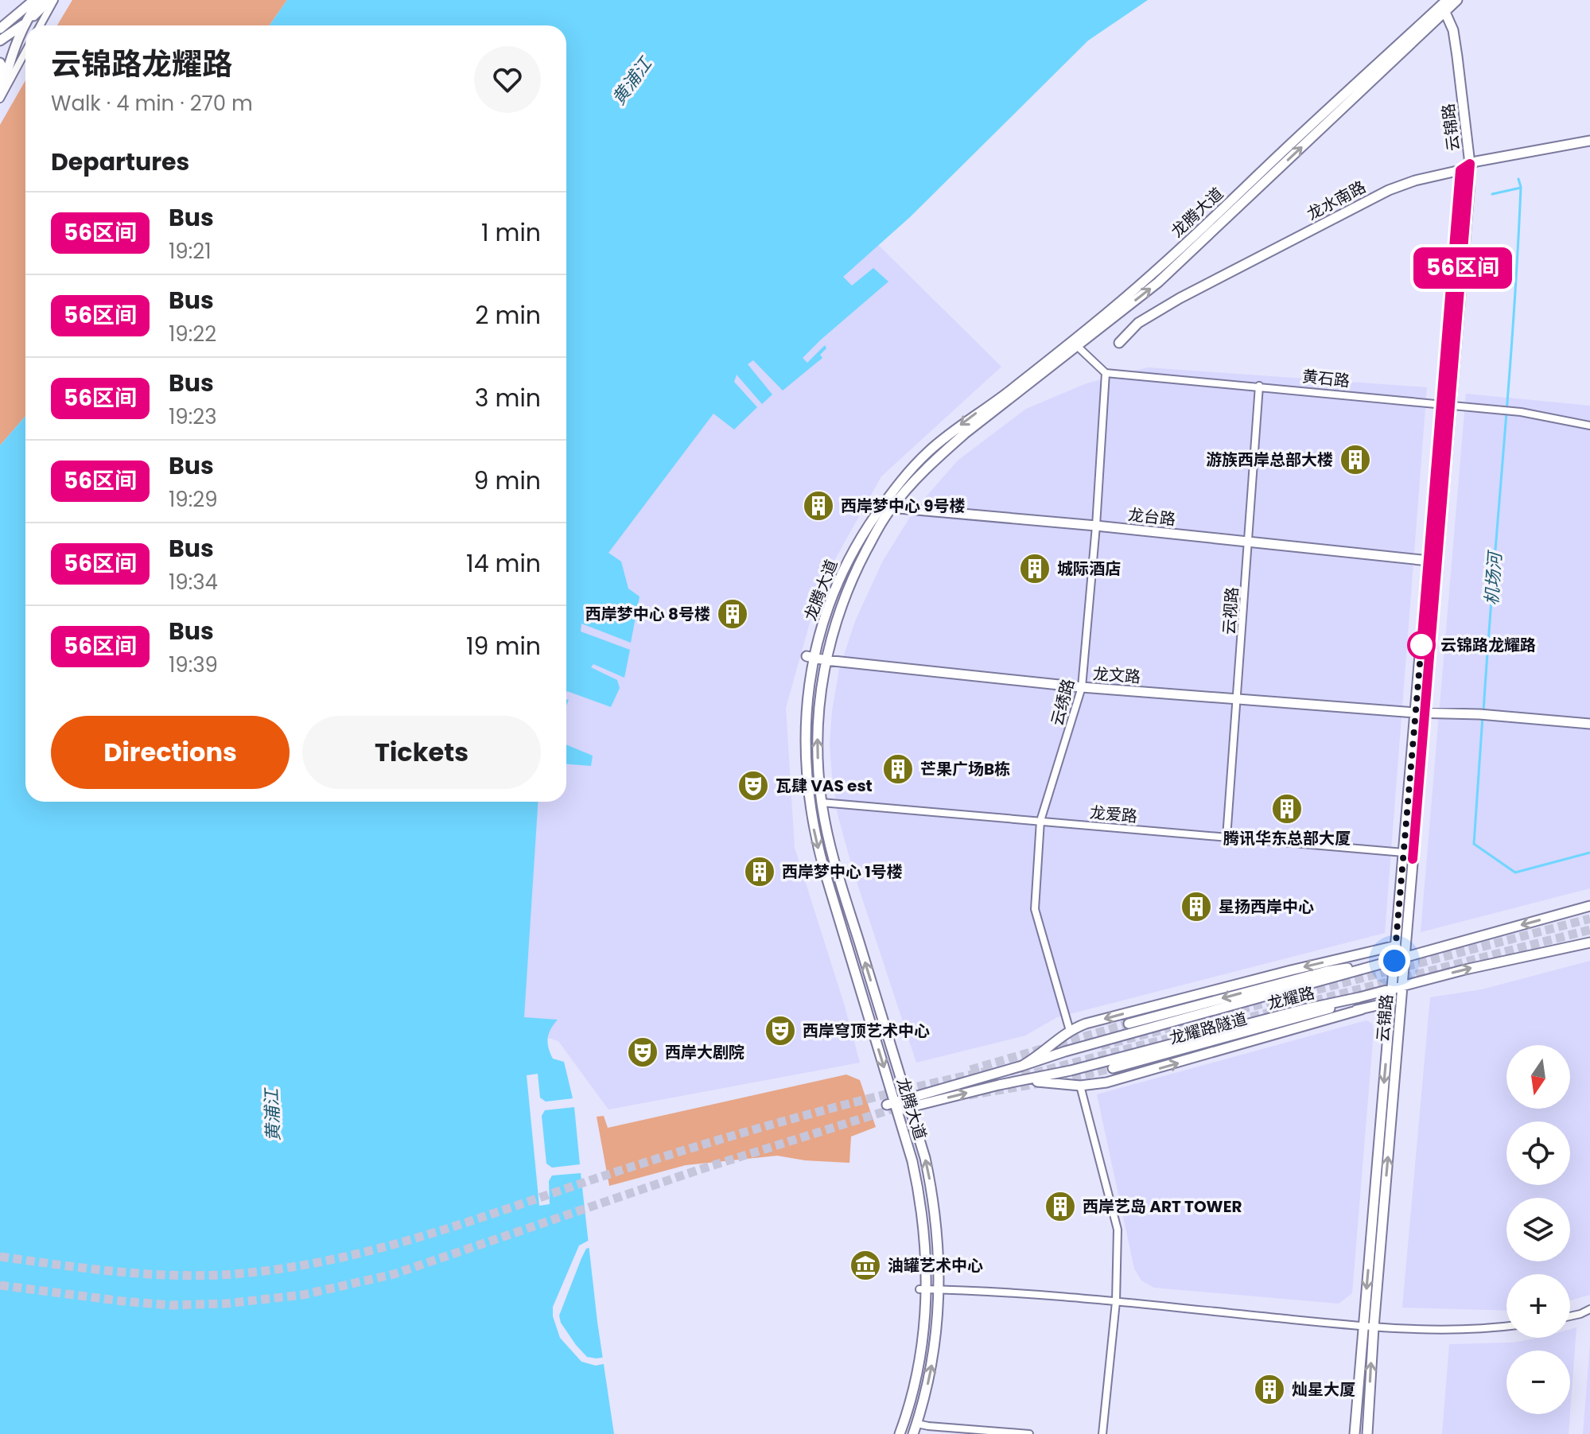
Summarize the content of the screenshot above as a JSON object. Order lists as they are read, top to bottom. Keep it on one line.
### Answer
{"streets":{"main road":["云锦路","龙水南路","龙腾大道","龙台路","龙文路","龙耀路","龙耀路隧道"],"street":["黄石路","云视路","云绣路","龙爱路"]},"crossings":[["云锦路","龙水南路"],["云锦路","龙腾大道"],["云锦路","黄石路"],["云锦路","龙台路"],["云锦路","龙文路"],["云锦路","龙爱路"],["云锦路","龙耀路"],["云锦路","龙耀路隧道"],["龙腾大道","龙台路"],["龙腾大道","龙文路"],["龙腾大道","龙爱路"],["龙腾大道","龙耀路"],["黄石路","云视路"],["黄石路","云绣路"],["龙台路","云视路"],["龙台路","云绣路"],["云视路","龙文路"],["云视路","龙爱路"],["龙文路","云绣路"],["云绣路","龙爱路"],["云绣路","龙耀路"],["龙耀路","龙耀路隧道"]],"water":["黄浦江","机场河"],"places":{"building":["游族西岸总部大楼","西岸梦中心 9号楼","城际酒店","西岸梦中心 8号楼","芒果广场B栋","腾讯华东总部大厦","西岸梦中心 1号楼","星扬西岸中心","西岸艺岛 ART TOWER","灿星大厦"],"other":["云锦路龙耀路"],"theatre":["瓦肆 VAS est","西岸穹顶艺术中心","西岸大剧院"],"museum":["油罐艺术中心"]},"lines":["bus line 56区间"],"north":"bottom","page":{"on_map":"56区间","heading":[["云锦路龙耀路","Walk · 4 min · 270 m"],"Departures"],"list":[{"mark":"56区间","name":"Bus","note":"19:21","value":"1 min"},{"mark":"56区间","name":"Bus","note":"19:22","value":"2 min"},{"mark":"56区间","name":"Bus","note":"19:23","value":"3 min"},{"mark":"56区间","name":"Bus","note":"19:29","value":"9 min"},{"mark":"56区间","name":"Bus","note":"19:34","value":"14 min"},{"mark":"56区间","name":"Bus","note":"19:39","value":"19 min"}],"buttons":["Directions","Tickets"],"map_buttons":["+","−"]}}
